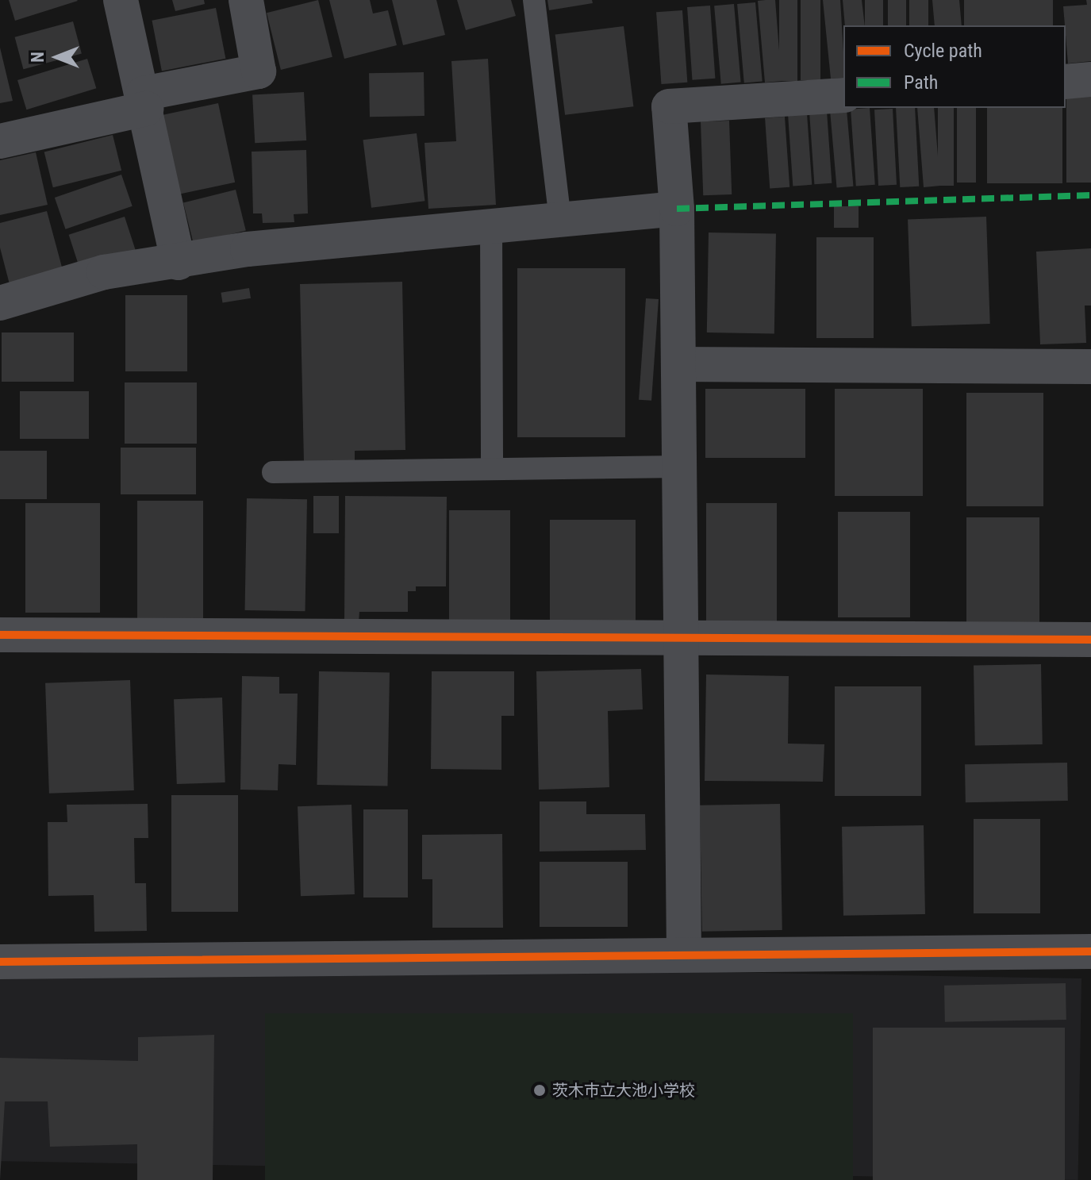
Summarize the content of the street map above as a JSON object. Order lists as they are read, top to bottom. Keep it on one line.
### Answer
{"places":["茨木市立大池小学校"],"legend":["Cycle path","Path"],"north":"left"}
